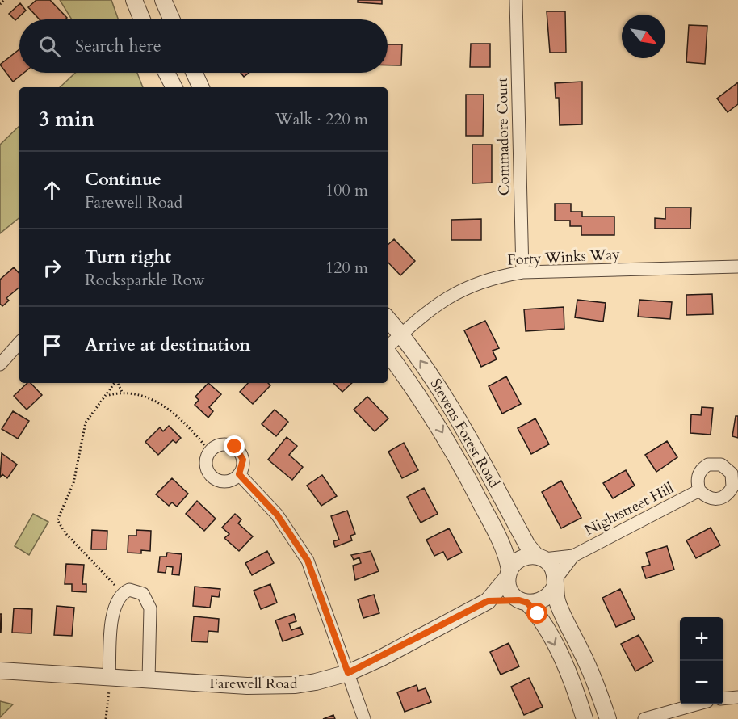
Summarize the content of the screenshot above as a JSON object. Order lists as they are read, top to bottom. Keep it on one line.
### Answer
{"streets":{"street":["Commadore Court","Forty Winks Way","Stevens Forest Road","Nightstreet Hill","Farewell Road"]},"crossings":[["Commadore Court","Forty Winks Way"],["Forty Winks Way","Stevens Forest Road"],["Stevens Forest Road","Farewell Road"]],"north":"bottom right","page":{"search":"Search here","heading":["3 min","Walk · 220 m"],"list":[["Continue","Farewell Road","100 m"],["Turn right","Rocksparkle Row","120 m"],"Arrive at destination"],"map_buttons":["+","−"]}}
